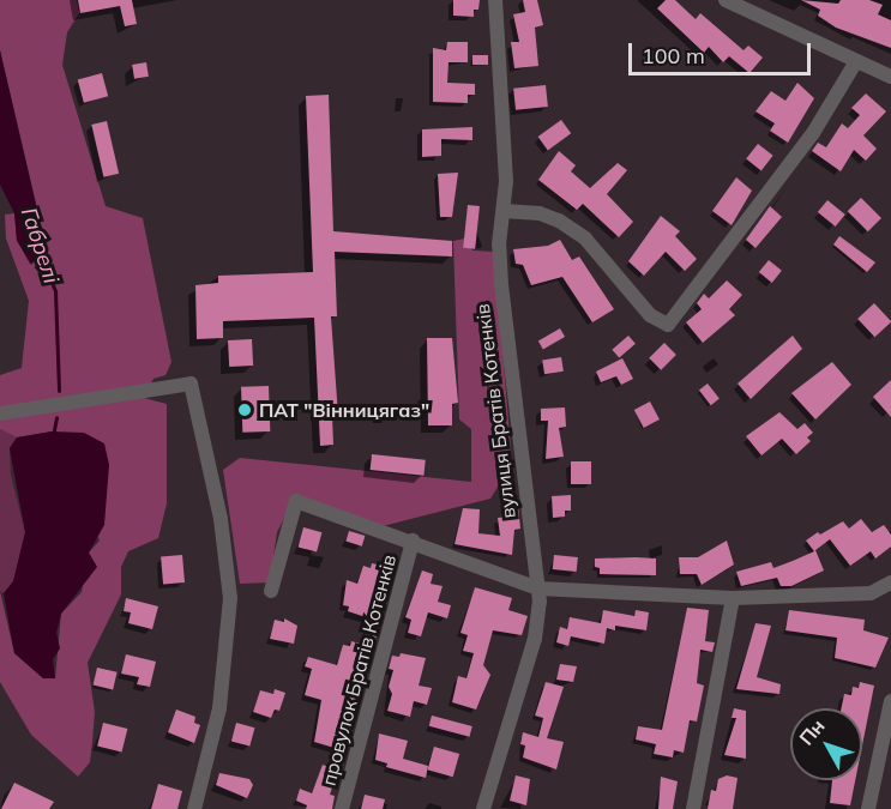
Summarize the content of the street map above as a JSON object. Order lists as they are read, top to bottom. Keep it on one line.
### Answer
{"streets":{"street":["вулиця Братів Котенків","провулок Братів Котенків"]},"water":["Габрелі"],"places":["ПАТ \"Вінницягаз\""],"scale_bar":"100 m","north":"top left"}
